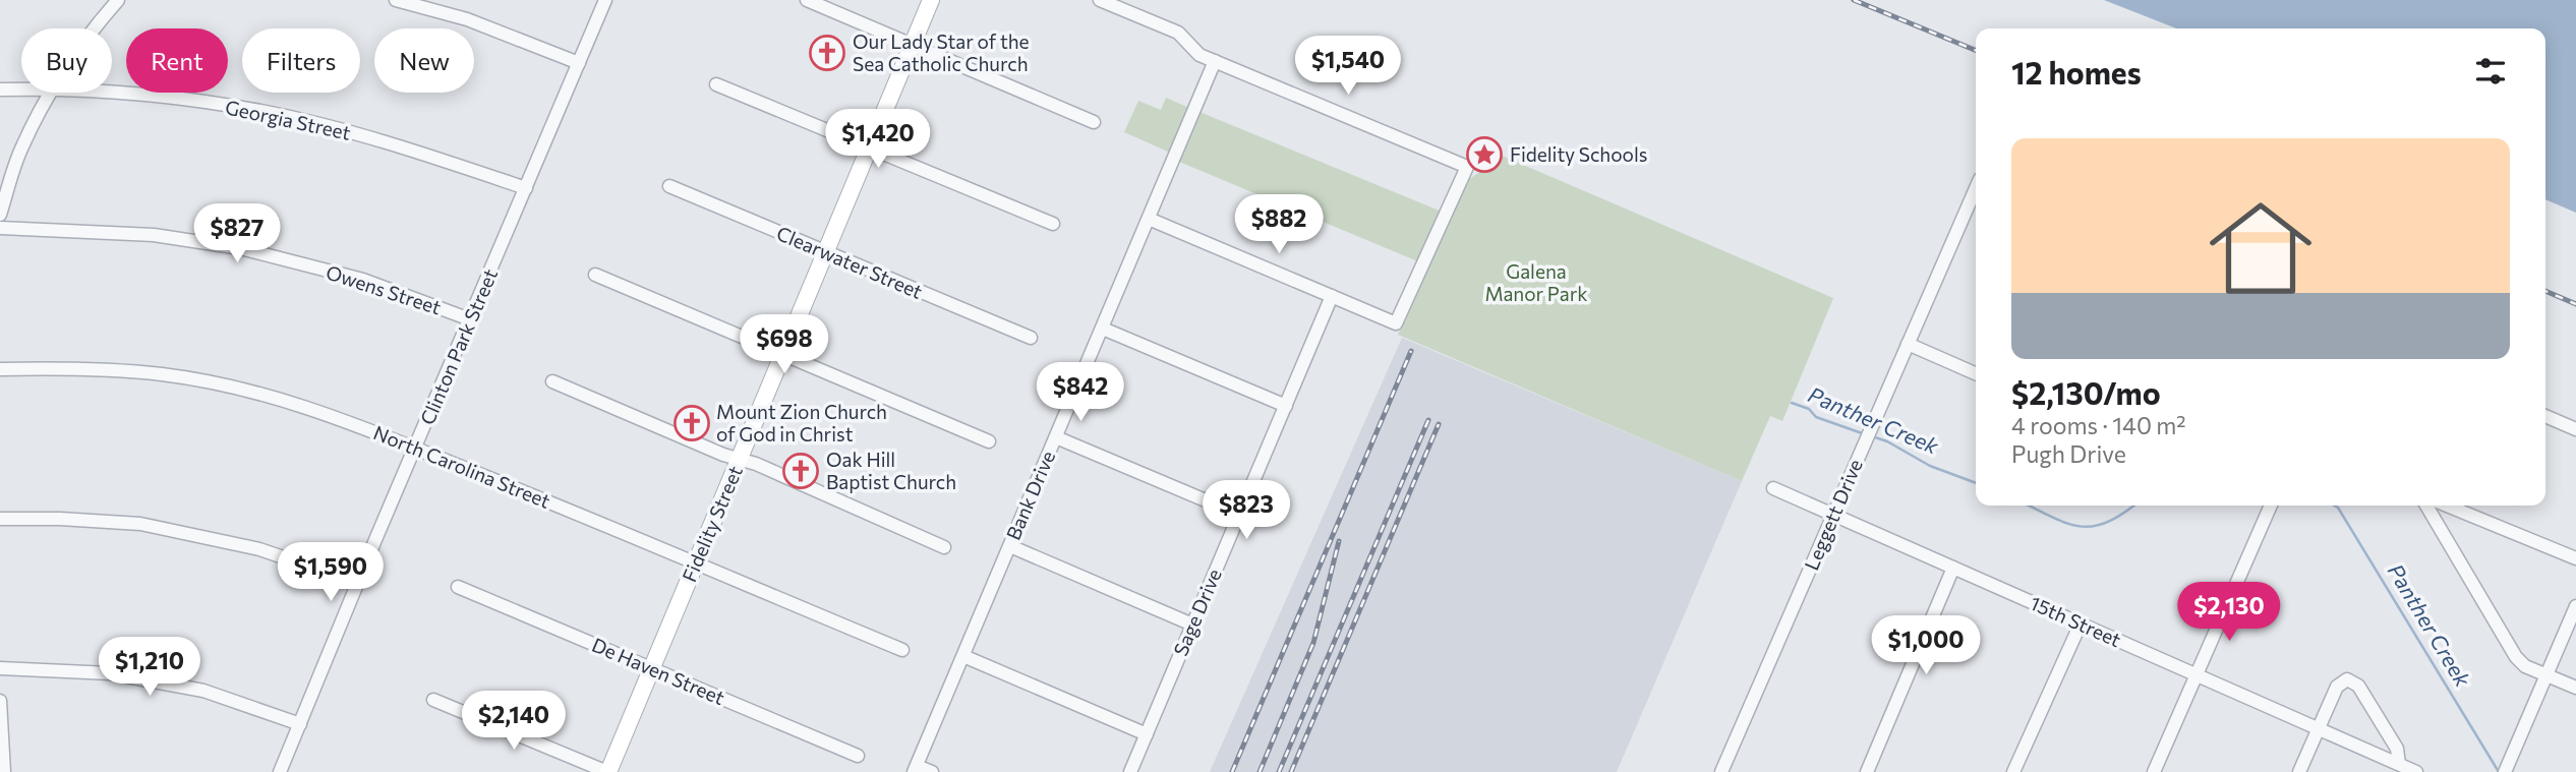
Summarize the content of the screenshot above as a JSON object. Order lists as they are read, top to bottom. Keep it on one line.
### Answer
{"streets":{"main road":["Fidelity Street"],"street":["Georgia Street","Clearwater Street","Owens Street","Clinton Park Street","North Carolina Street","Bank Drive","Leggett Drive","Sage Drive","15th Street","De Haven Street"]},"crossings":[["Georgia Street","Clinton Park Street"],["Clearwater Street","Fidelity Street"],["Owens Street","Clinton Park Street"],["Clinton Park Street","North Carolina Street"],["North Carolina Street","Fidelity Street"],["Leggett Drive","15th Street"],["Fidelity Street","De Haven Street"]],"water":["Panther Creek"],"parks":["Galena Manor Park"],"places":{"church":["Our Lady Star of the Sea Catholic Church","Mount Zion Church of God in Christ","Oak Hill Baptist Church"],"place":["Fidelity Schools"]},"page":{"chip":["Buy","Rent","Filters","New"],"heading":"12 homes","price":["$1,540","$1,420","$882","$827","$698","$842","$823","$1,590","$2,130","$1,000","$1,210","$2,140"],"list":[{"name":"$2,130/mo","note":"4 rooms · 140 m² · Pugh Drive"}]}}
